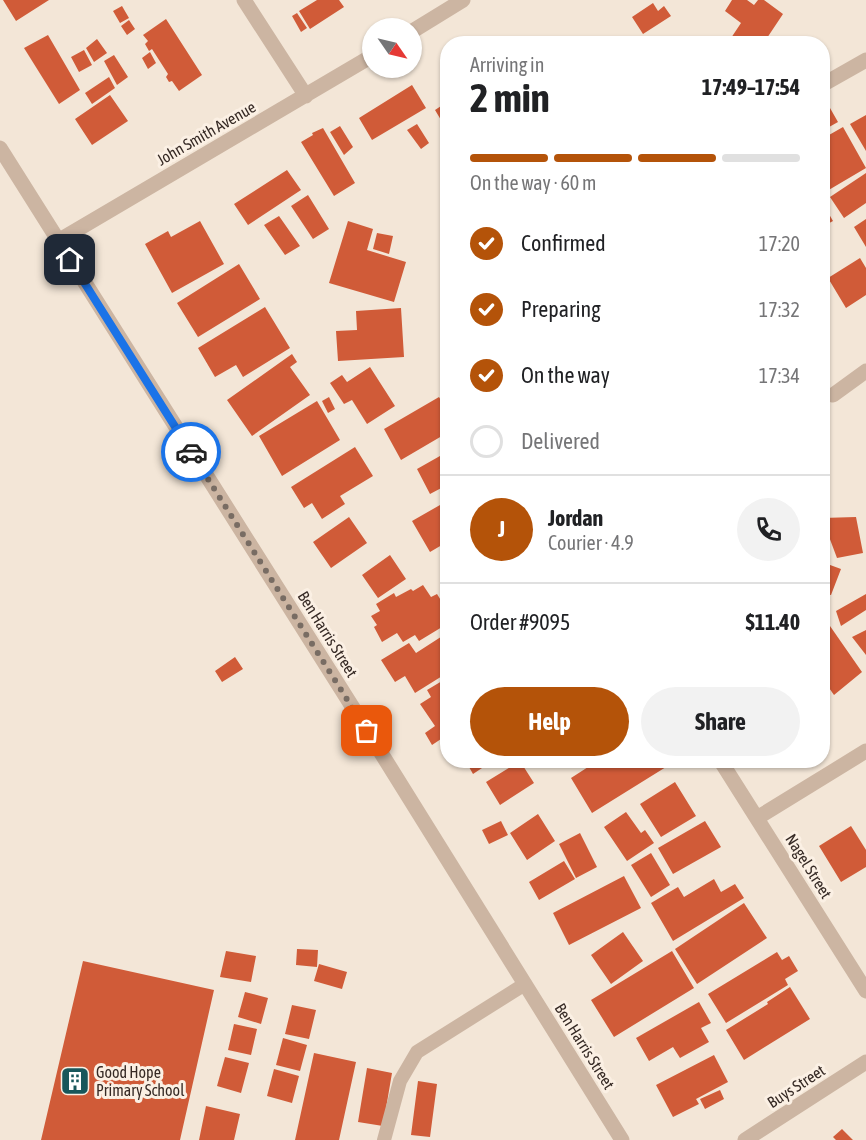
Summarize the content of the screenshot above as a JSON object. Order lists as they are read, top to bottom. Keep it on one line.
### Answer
{"streets":{"street":["John Smith Avenue","Ben Harris Street","Nagel Street","Buys Street"]},"crossings":[["John Smith Avenue","Ben Harris Street"]],"places":{"building":["Good Hope Primary School"]},"north":"bottom right","page":{"heading":["2 min","Arriving in","17:49–17:54"],"panel":["Jordan","Courier · 4.9","Order #9095","$11.40"],"bar":"On the way · 60 m","list":[["Confirmed","17:20"],["Preparing","17:32"],["On the way","17:34"],"Delivered"],"round":"J","buttons":["Help","Share"]}}
